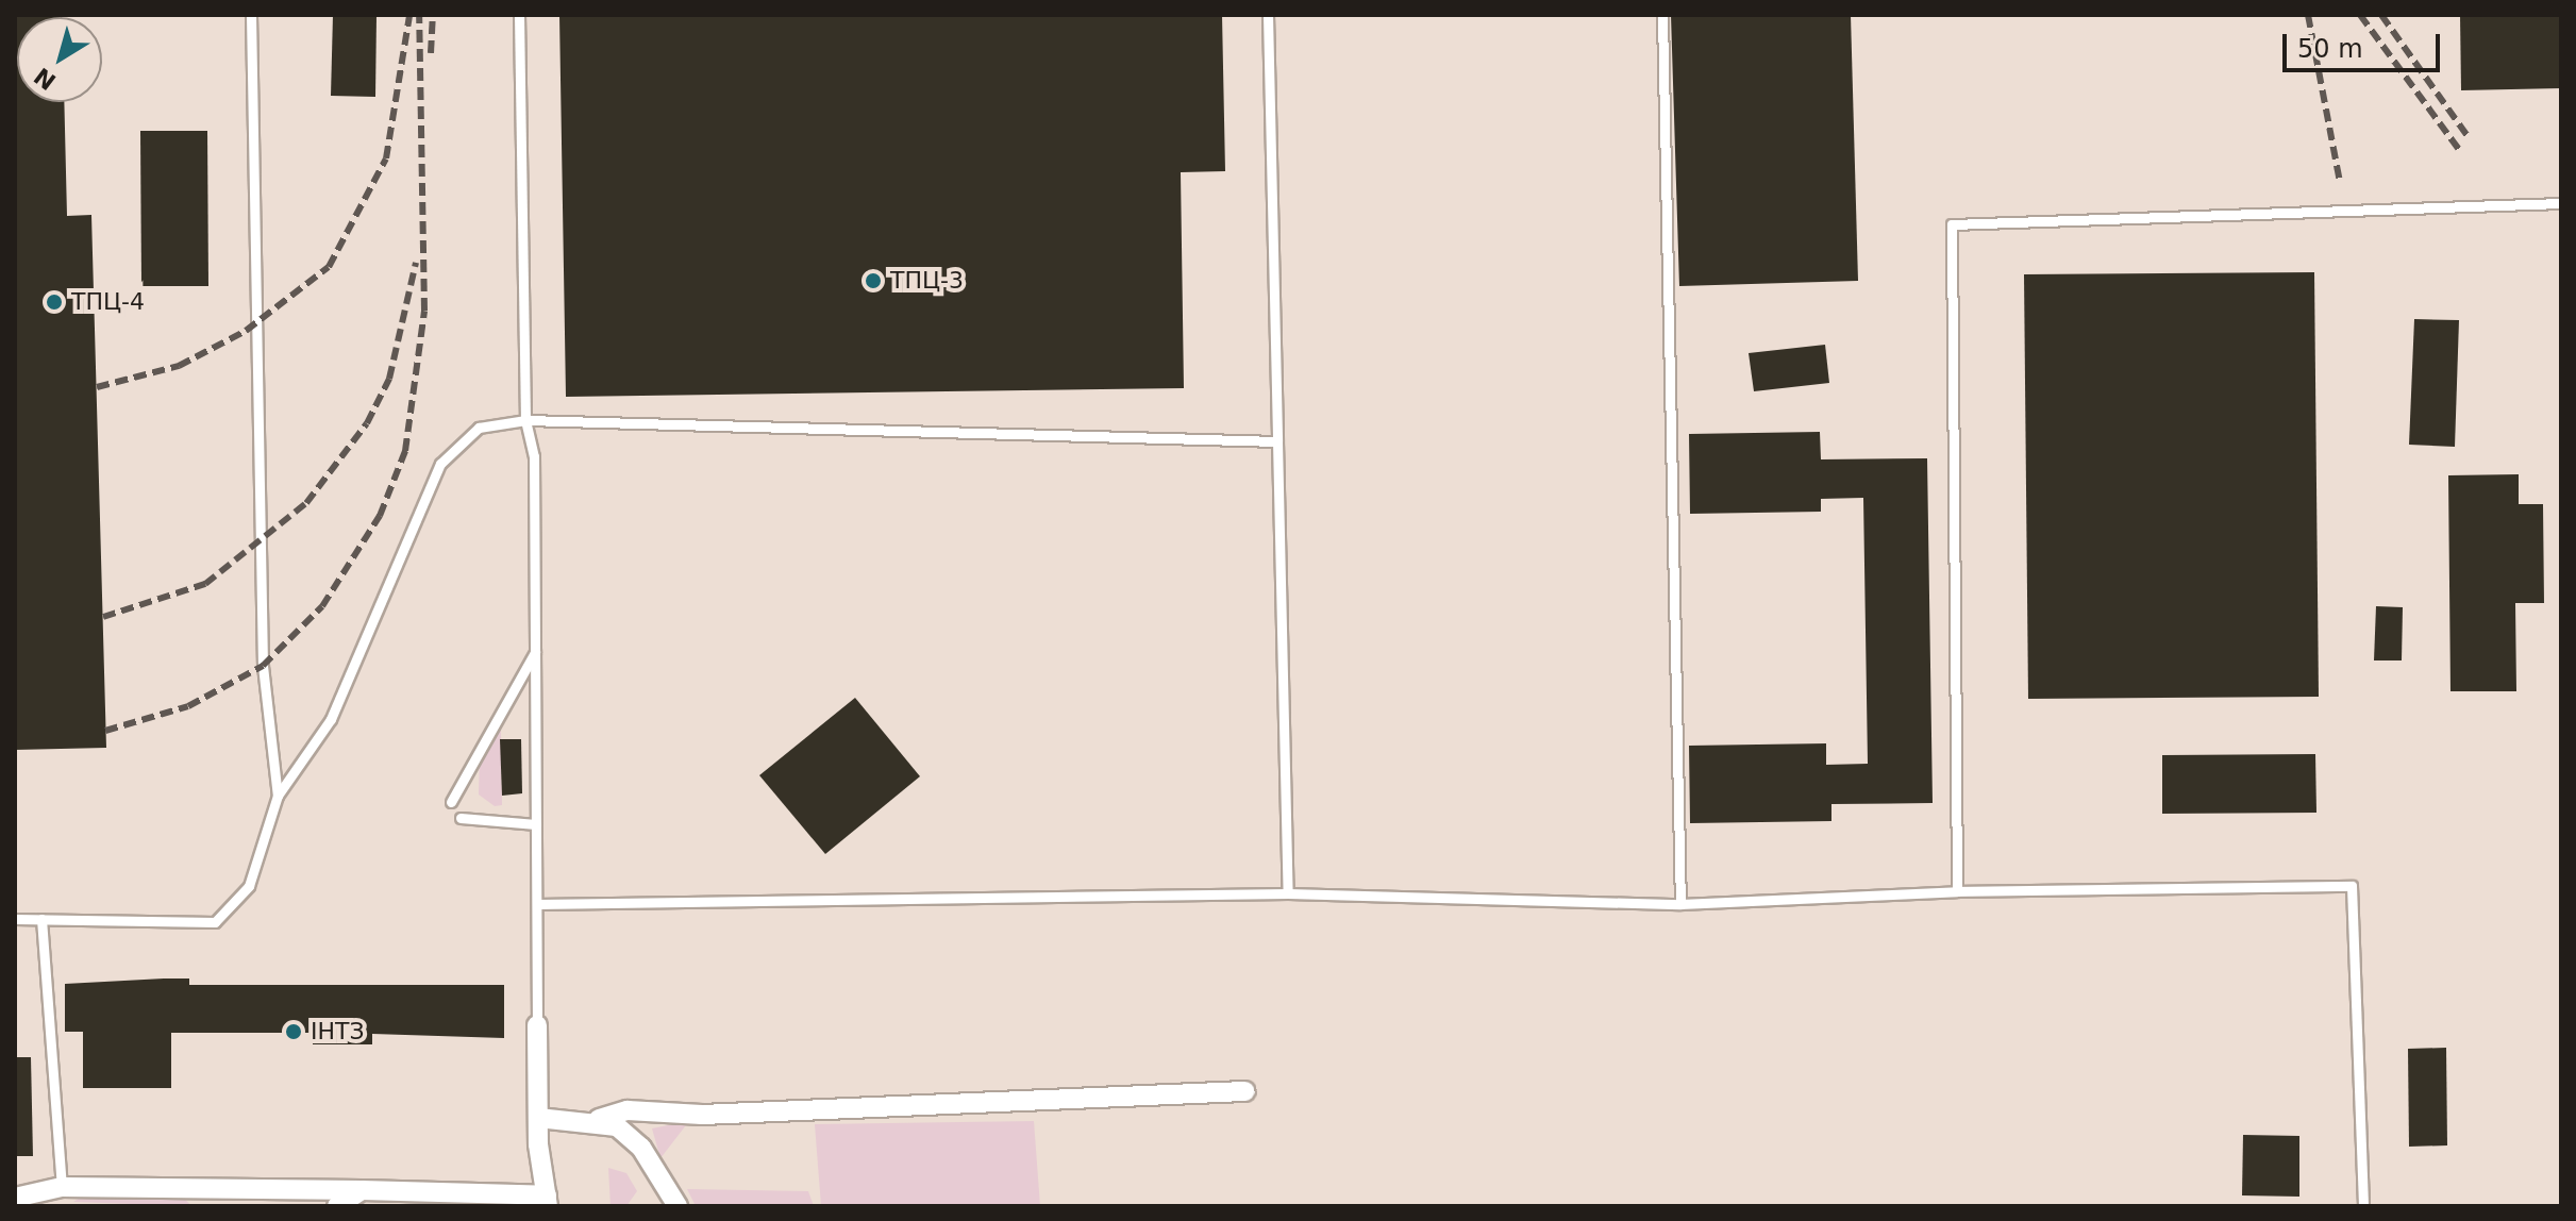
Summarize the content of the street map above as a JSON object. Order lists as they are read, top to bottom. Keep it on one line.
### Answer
{"places":["ТПЦ-3","ТПЦ-4","ІНТЗ"],"scale_bar":"50 m","north":"bottom left"}
